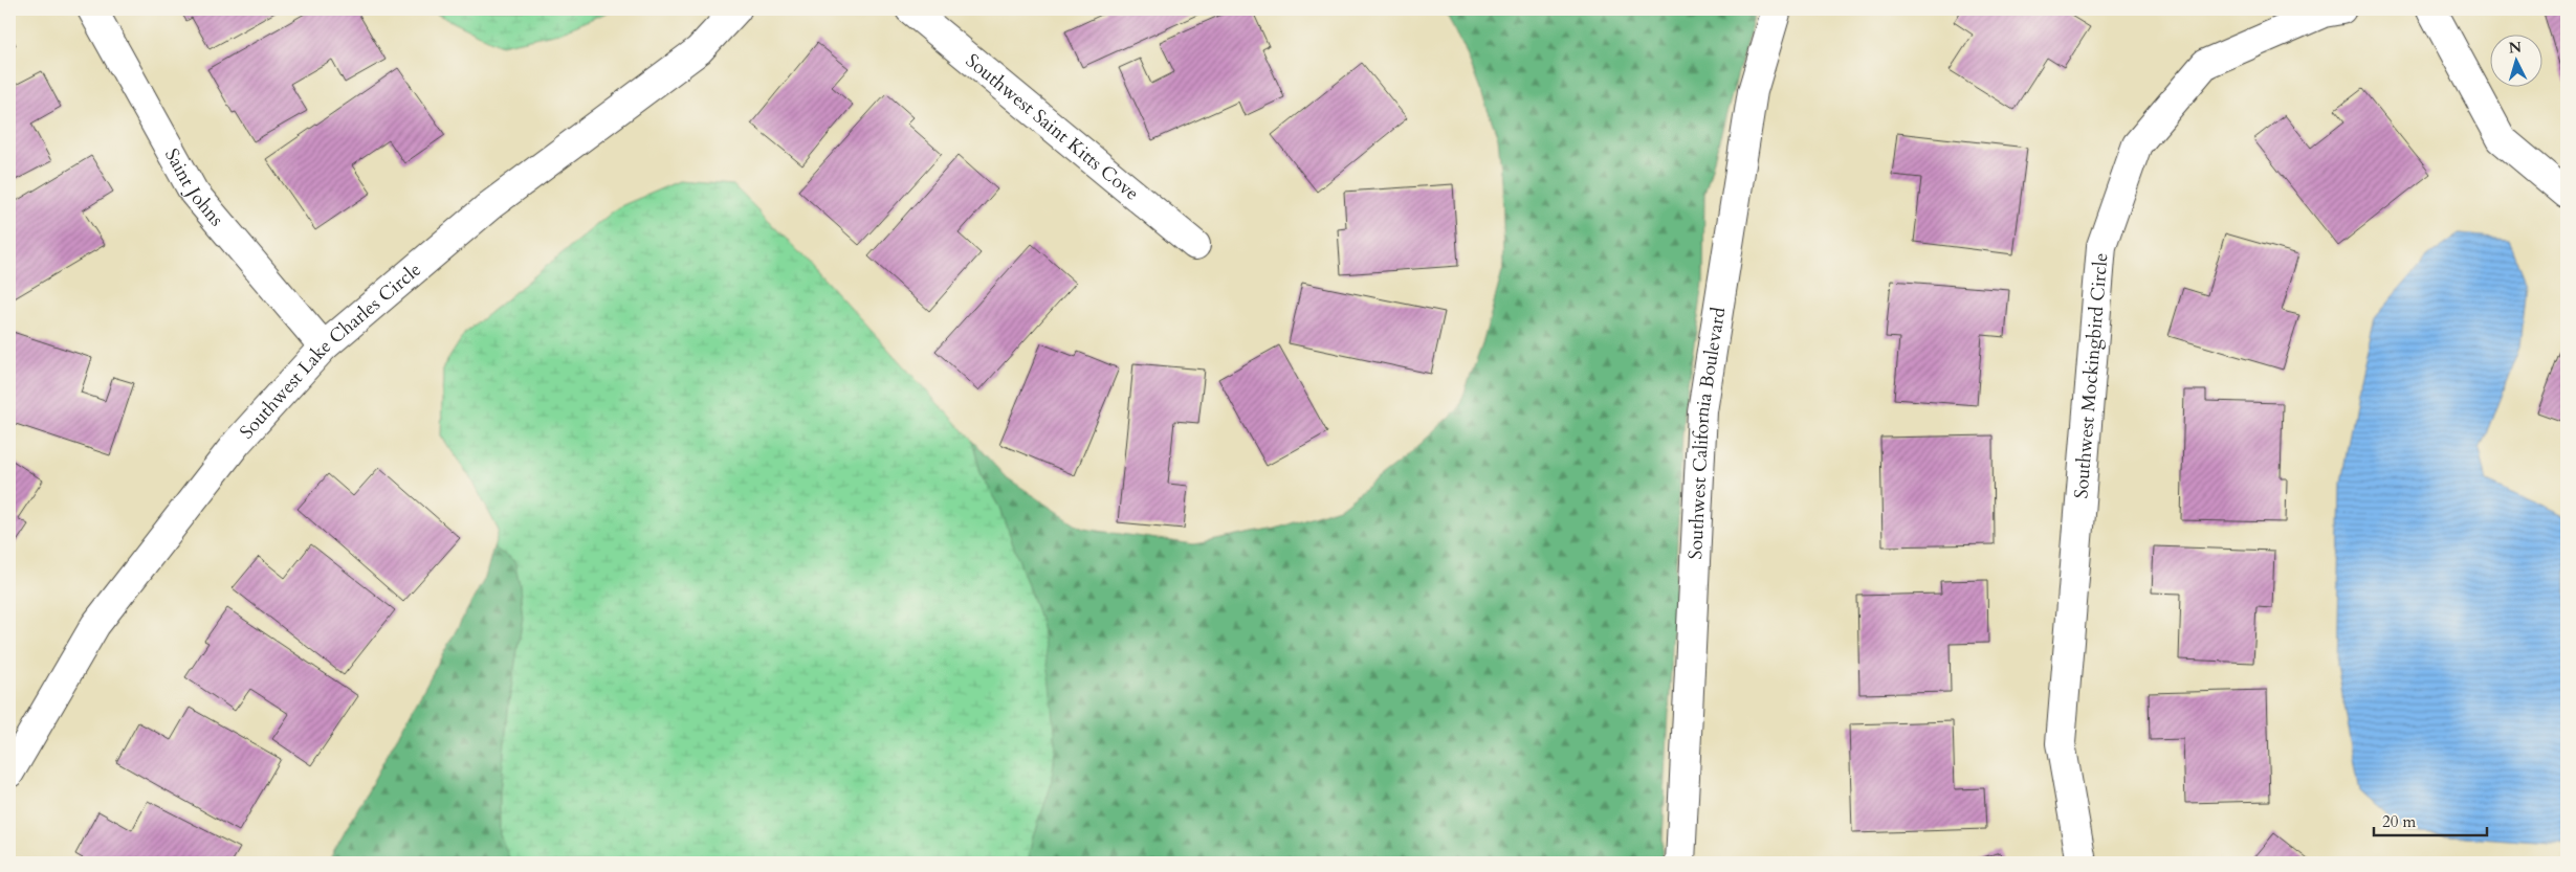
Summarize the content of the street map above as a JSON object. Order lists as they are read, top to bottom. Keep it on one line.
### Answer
{"streets":{"street":["Southwest Saint Kitts Cove","Saint Johns","Southwest Lake Charles Circle","Southwest Mockingbird Circle","Southwest California Boulevard"]},"crossings":[["Saint Johns","Southwest Lake Charles Circle"]],"scale_bar":"20 m","north":"top"}
